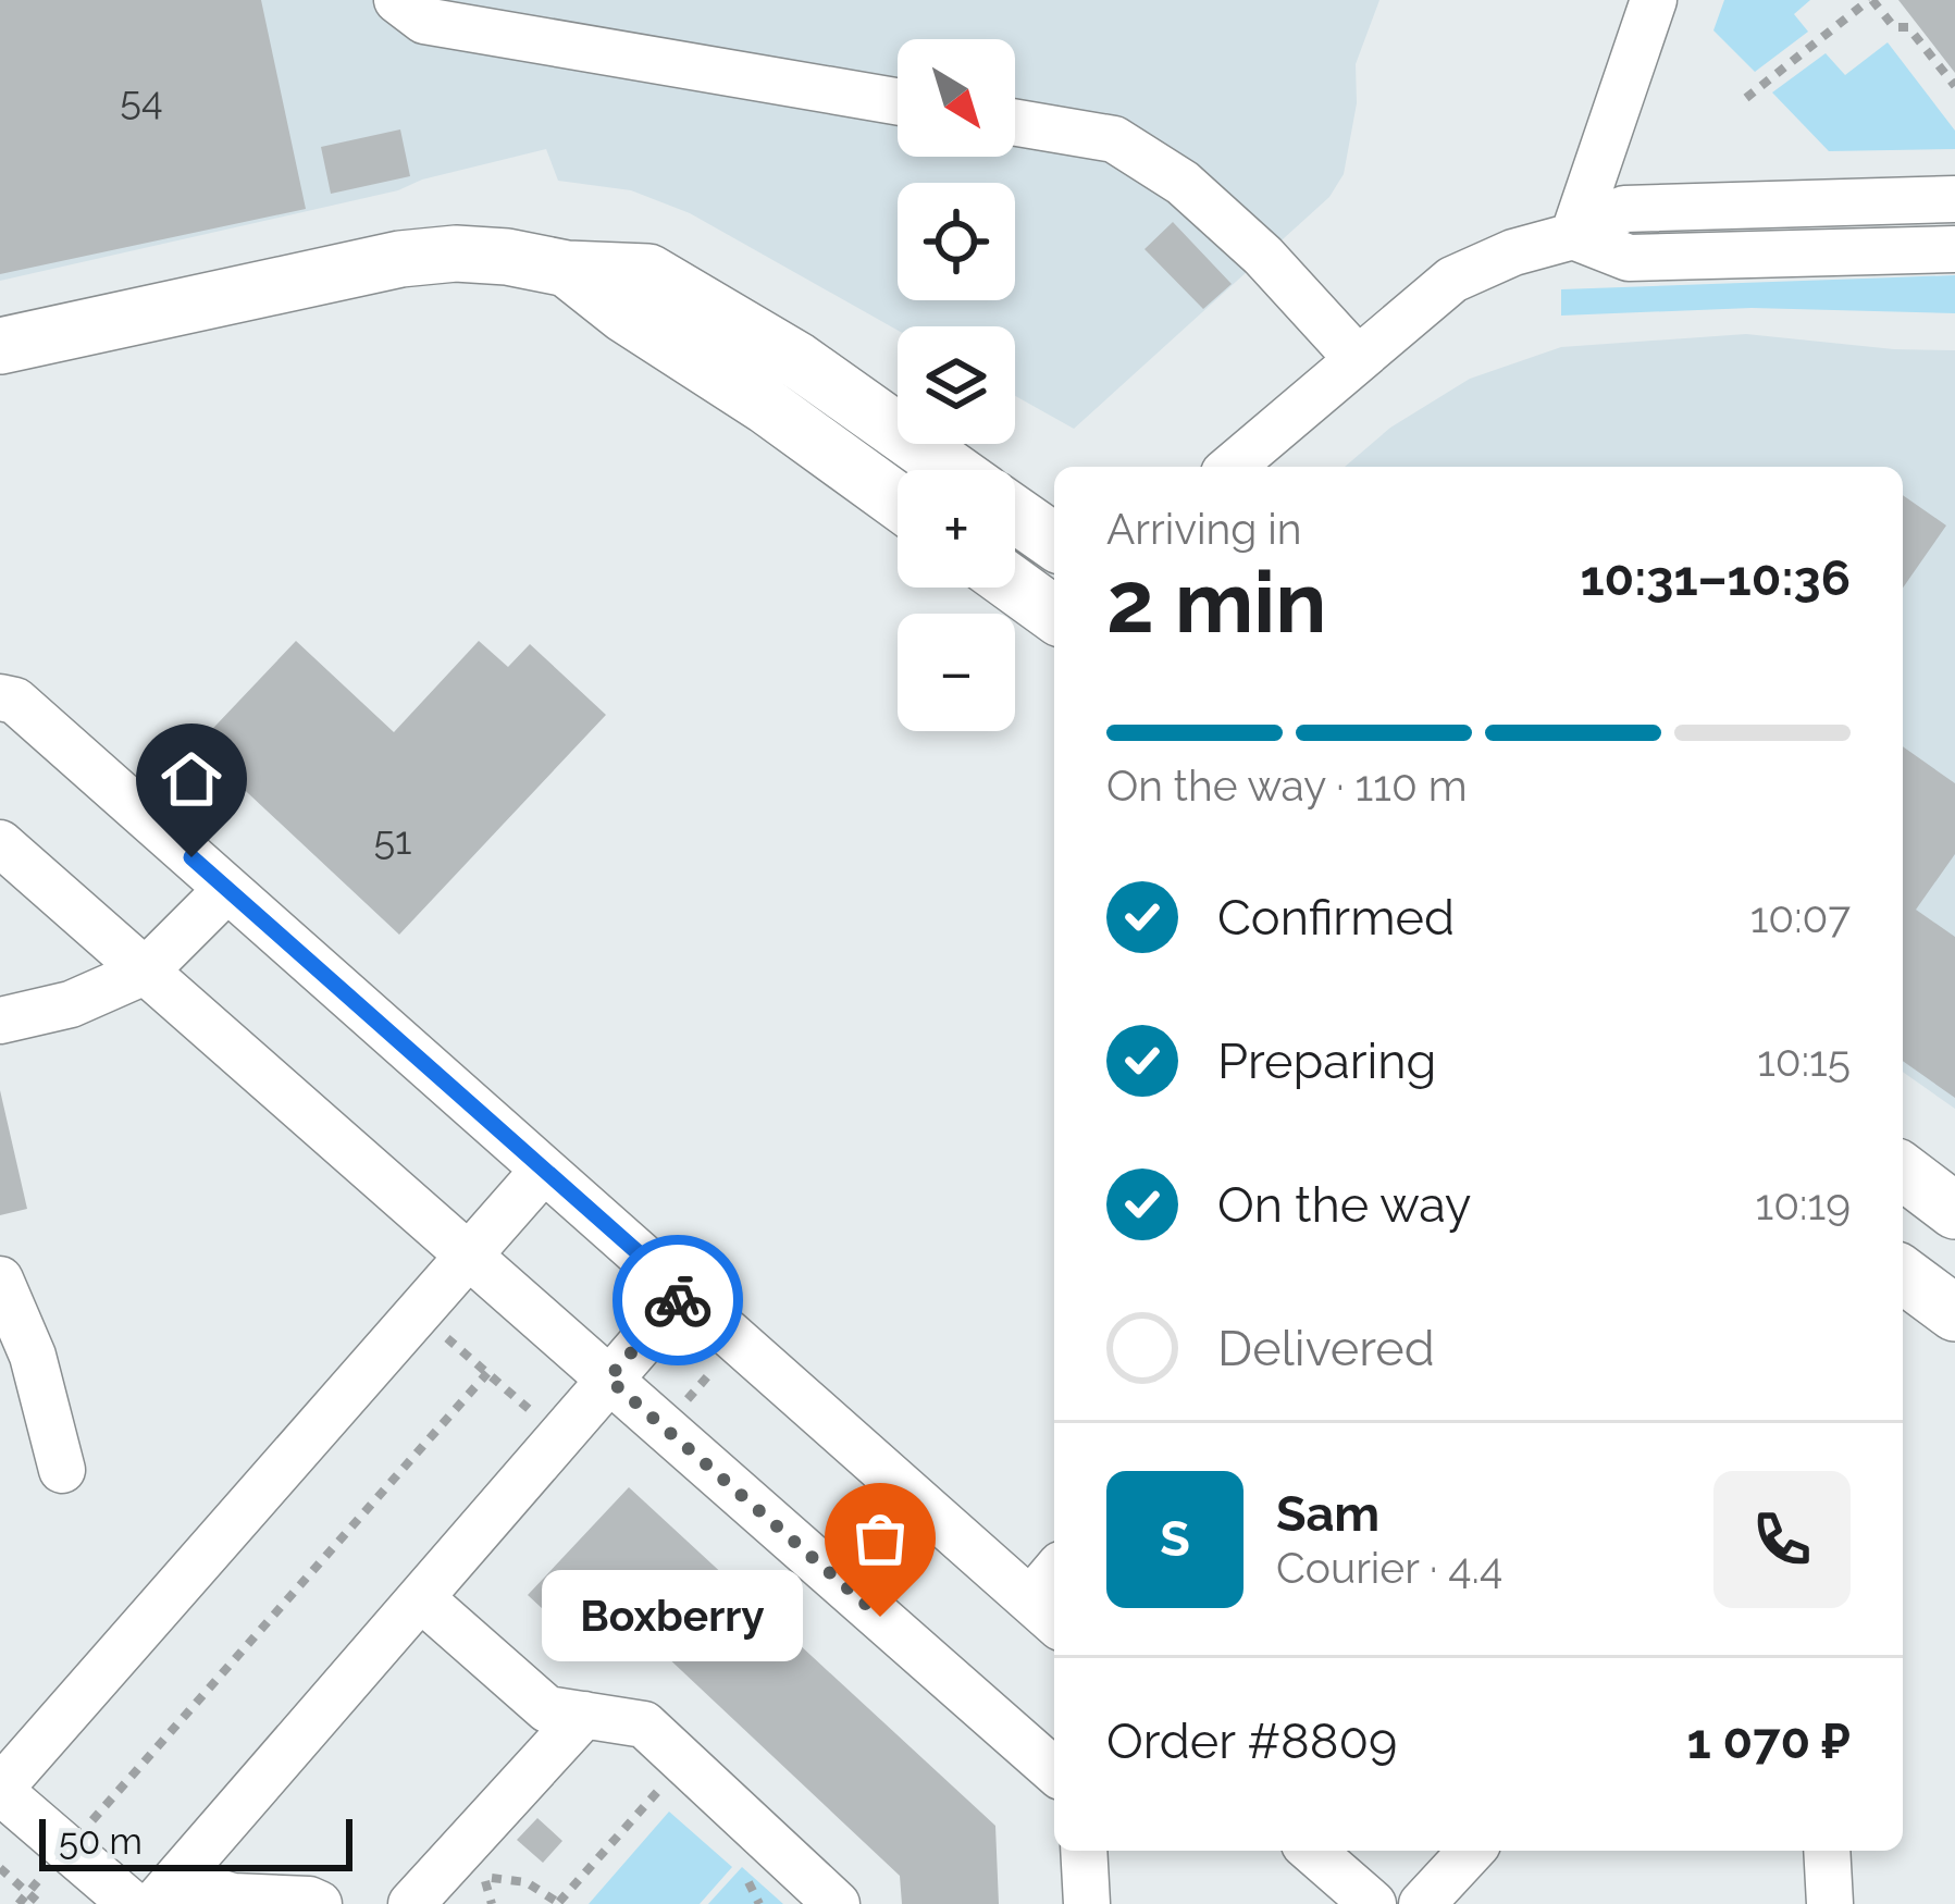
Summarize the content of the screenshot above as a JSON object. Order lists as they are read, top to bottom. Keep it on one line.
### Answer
{"places":["Boxberry"],"house_numbers":["54","51"],"scale_bar":"50 m","north":"bottom right","page":{"map_buttons":["+","−"],"heading":["2 min","Arriving in","10:31–10:36"],"panel":["Sam","Courier · 4.4","Order #8809","1 070 ₽"],"bar":"On the way · 110 m","list":[["Confirmed","10:07"],["Preparing","10:15"],["On the way","10:19"],"Delivered"],"round":"S","bubble":"Boxberry","scale":"50 m"}}
